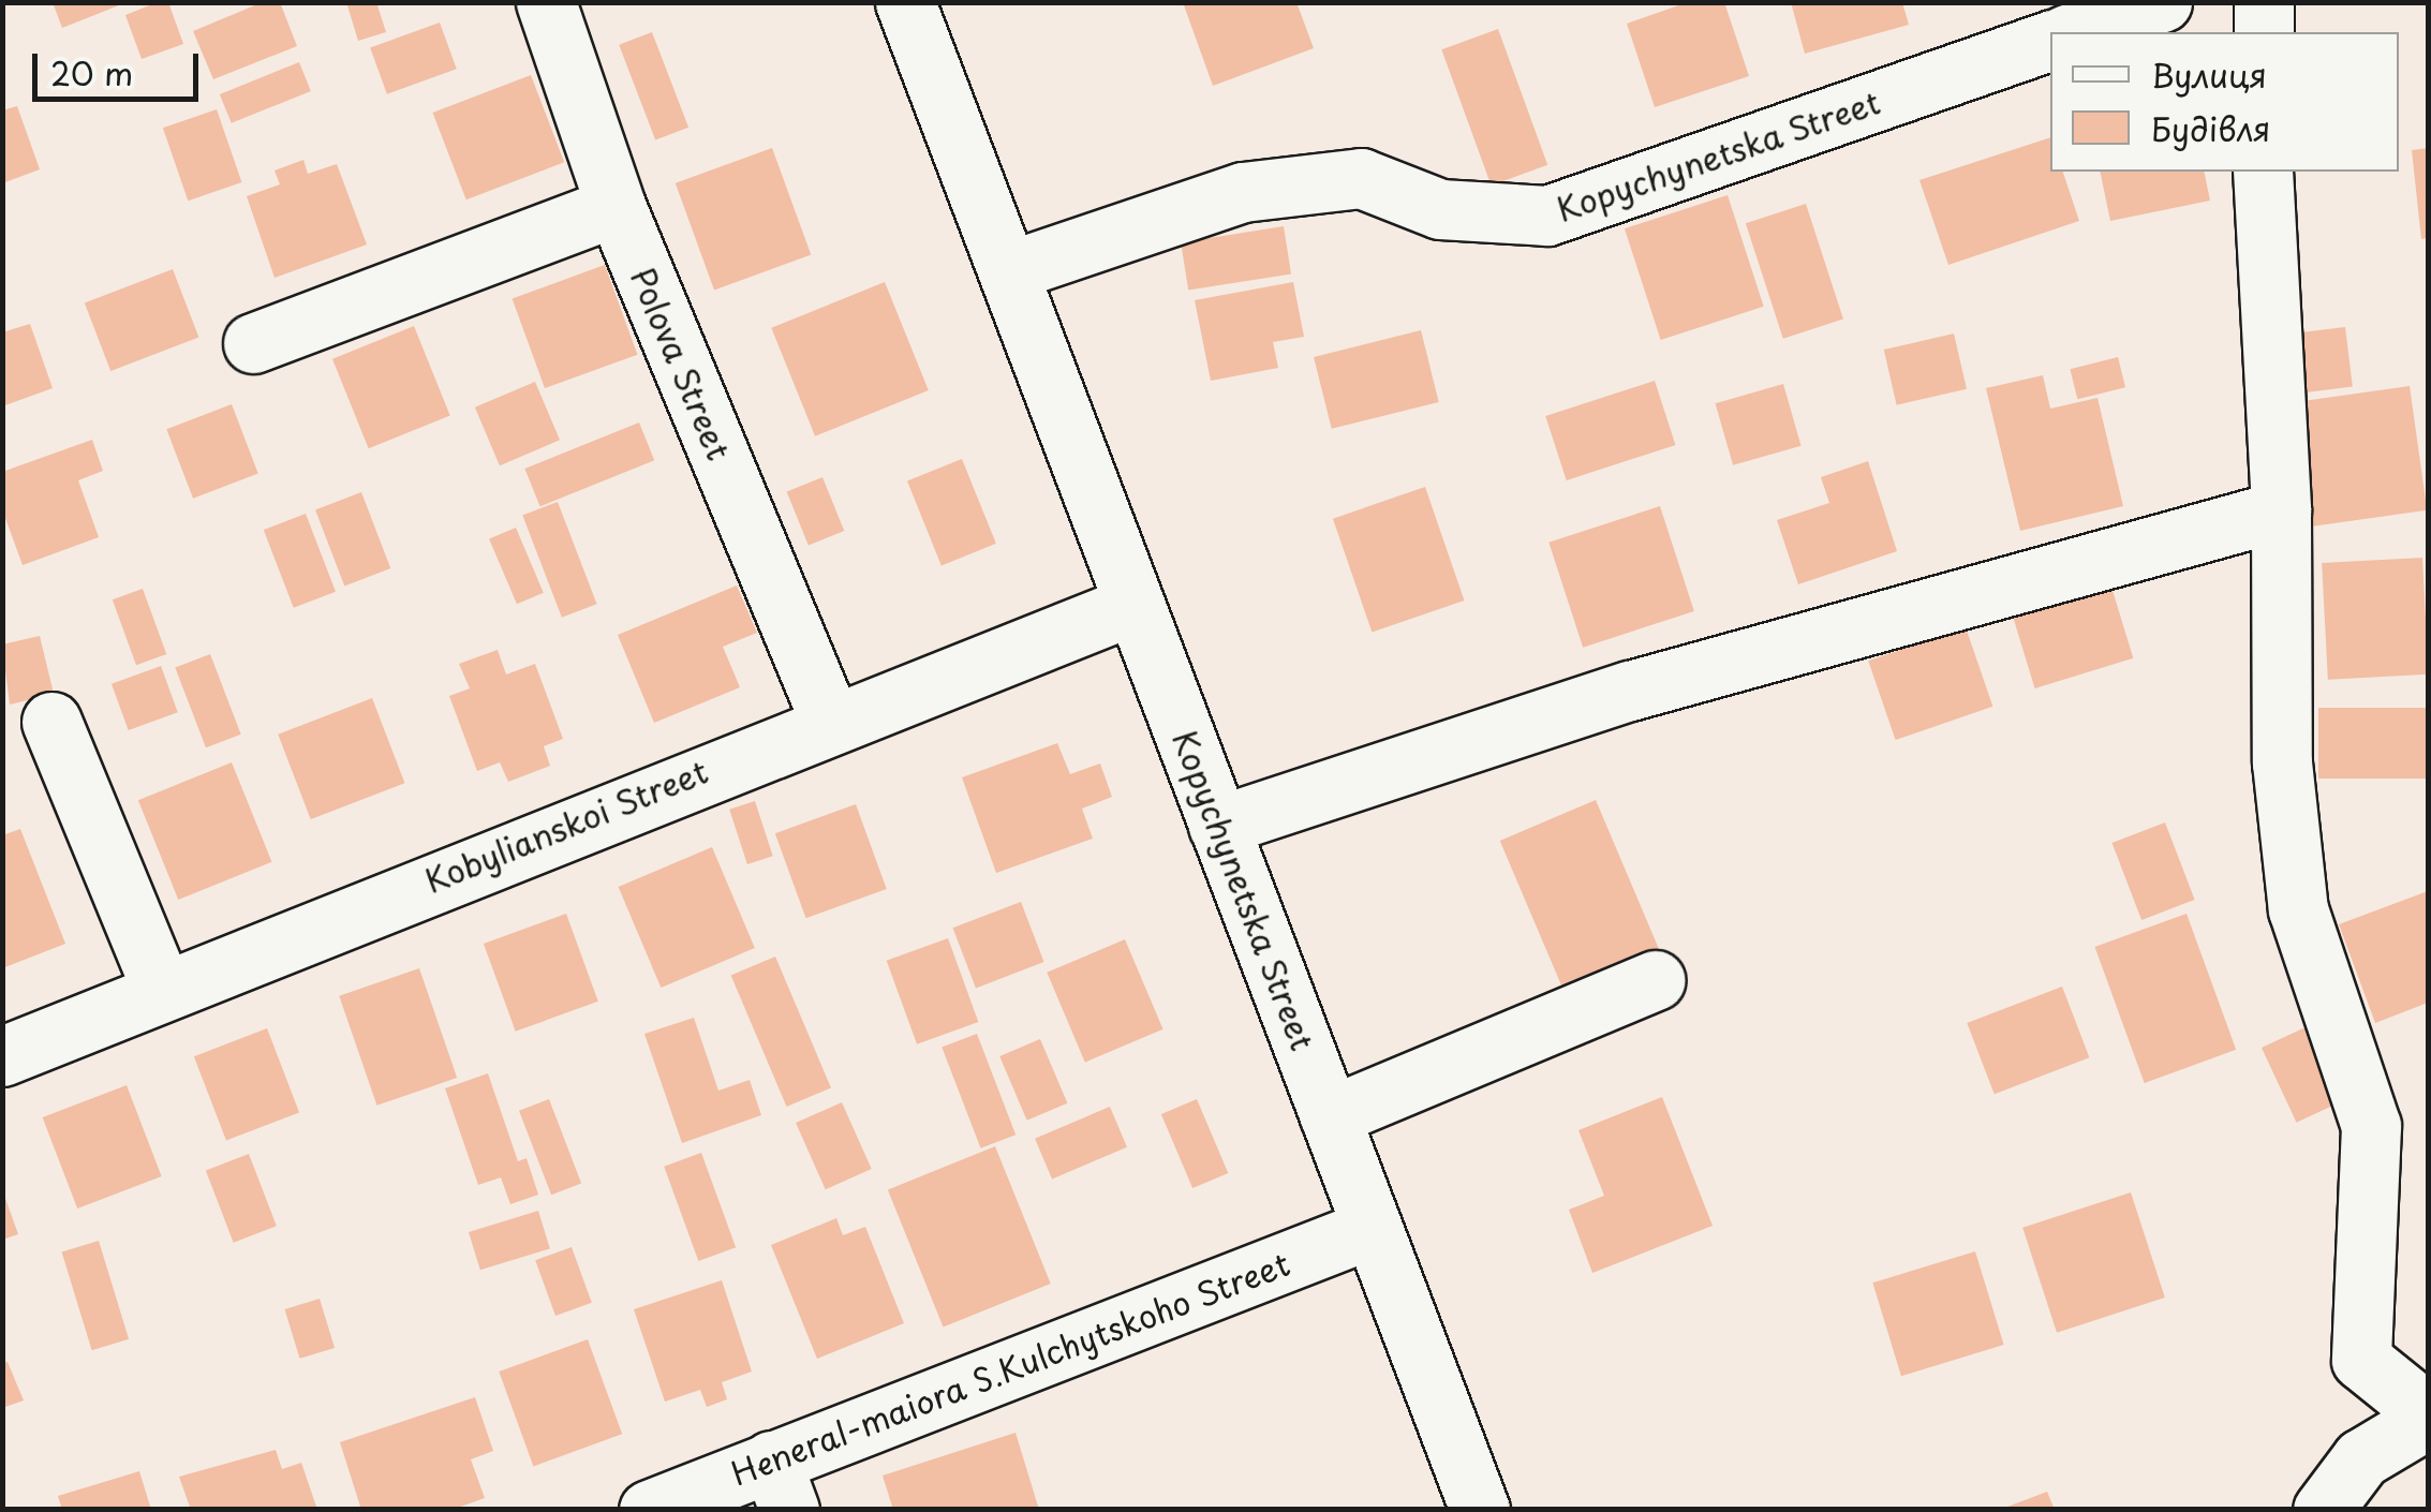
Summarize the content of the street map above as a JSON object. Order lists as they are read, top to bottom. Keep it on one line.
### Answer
{"streets":{"street":["Kopychynetska Street","Polova Street","Kobylianskoi Street","Heneral-maiora S.Kulchytskoho Street"]},"crossings":[["Kopychynetska Street","Kobylianskoi Street"],["Kopychynetska Street","Heneral-maiora S.Kulchytskoho Street"],["Polova Street","Kobylianskoi Street"]],"legend":["Вулиця","Будівля"],"scale_bar":"20 m"}
